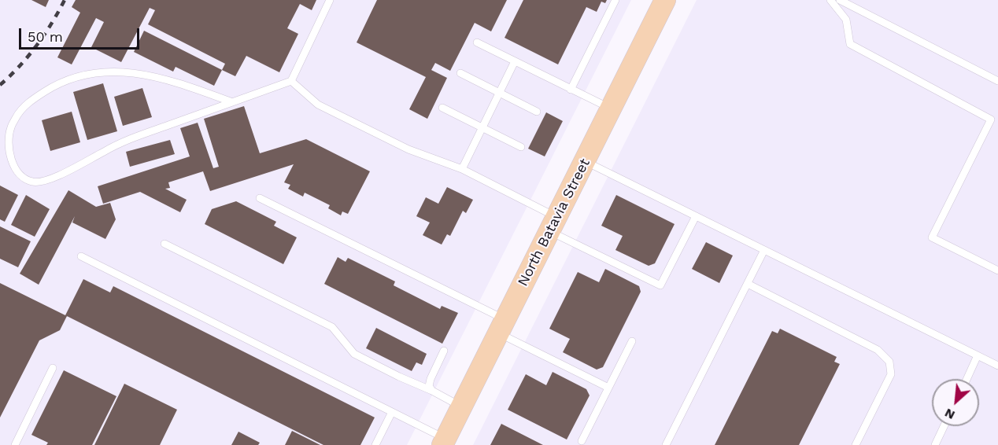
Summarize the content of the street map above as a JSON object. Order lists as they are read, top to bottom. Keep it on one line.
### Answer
{"streets":{"main road":["North Batavia Street"]},"scale_bar":"50 m","north":"bottom left"}
